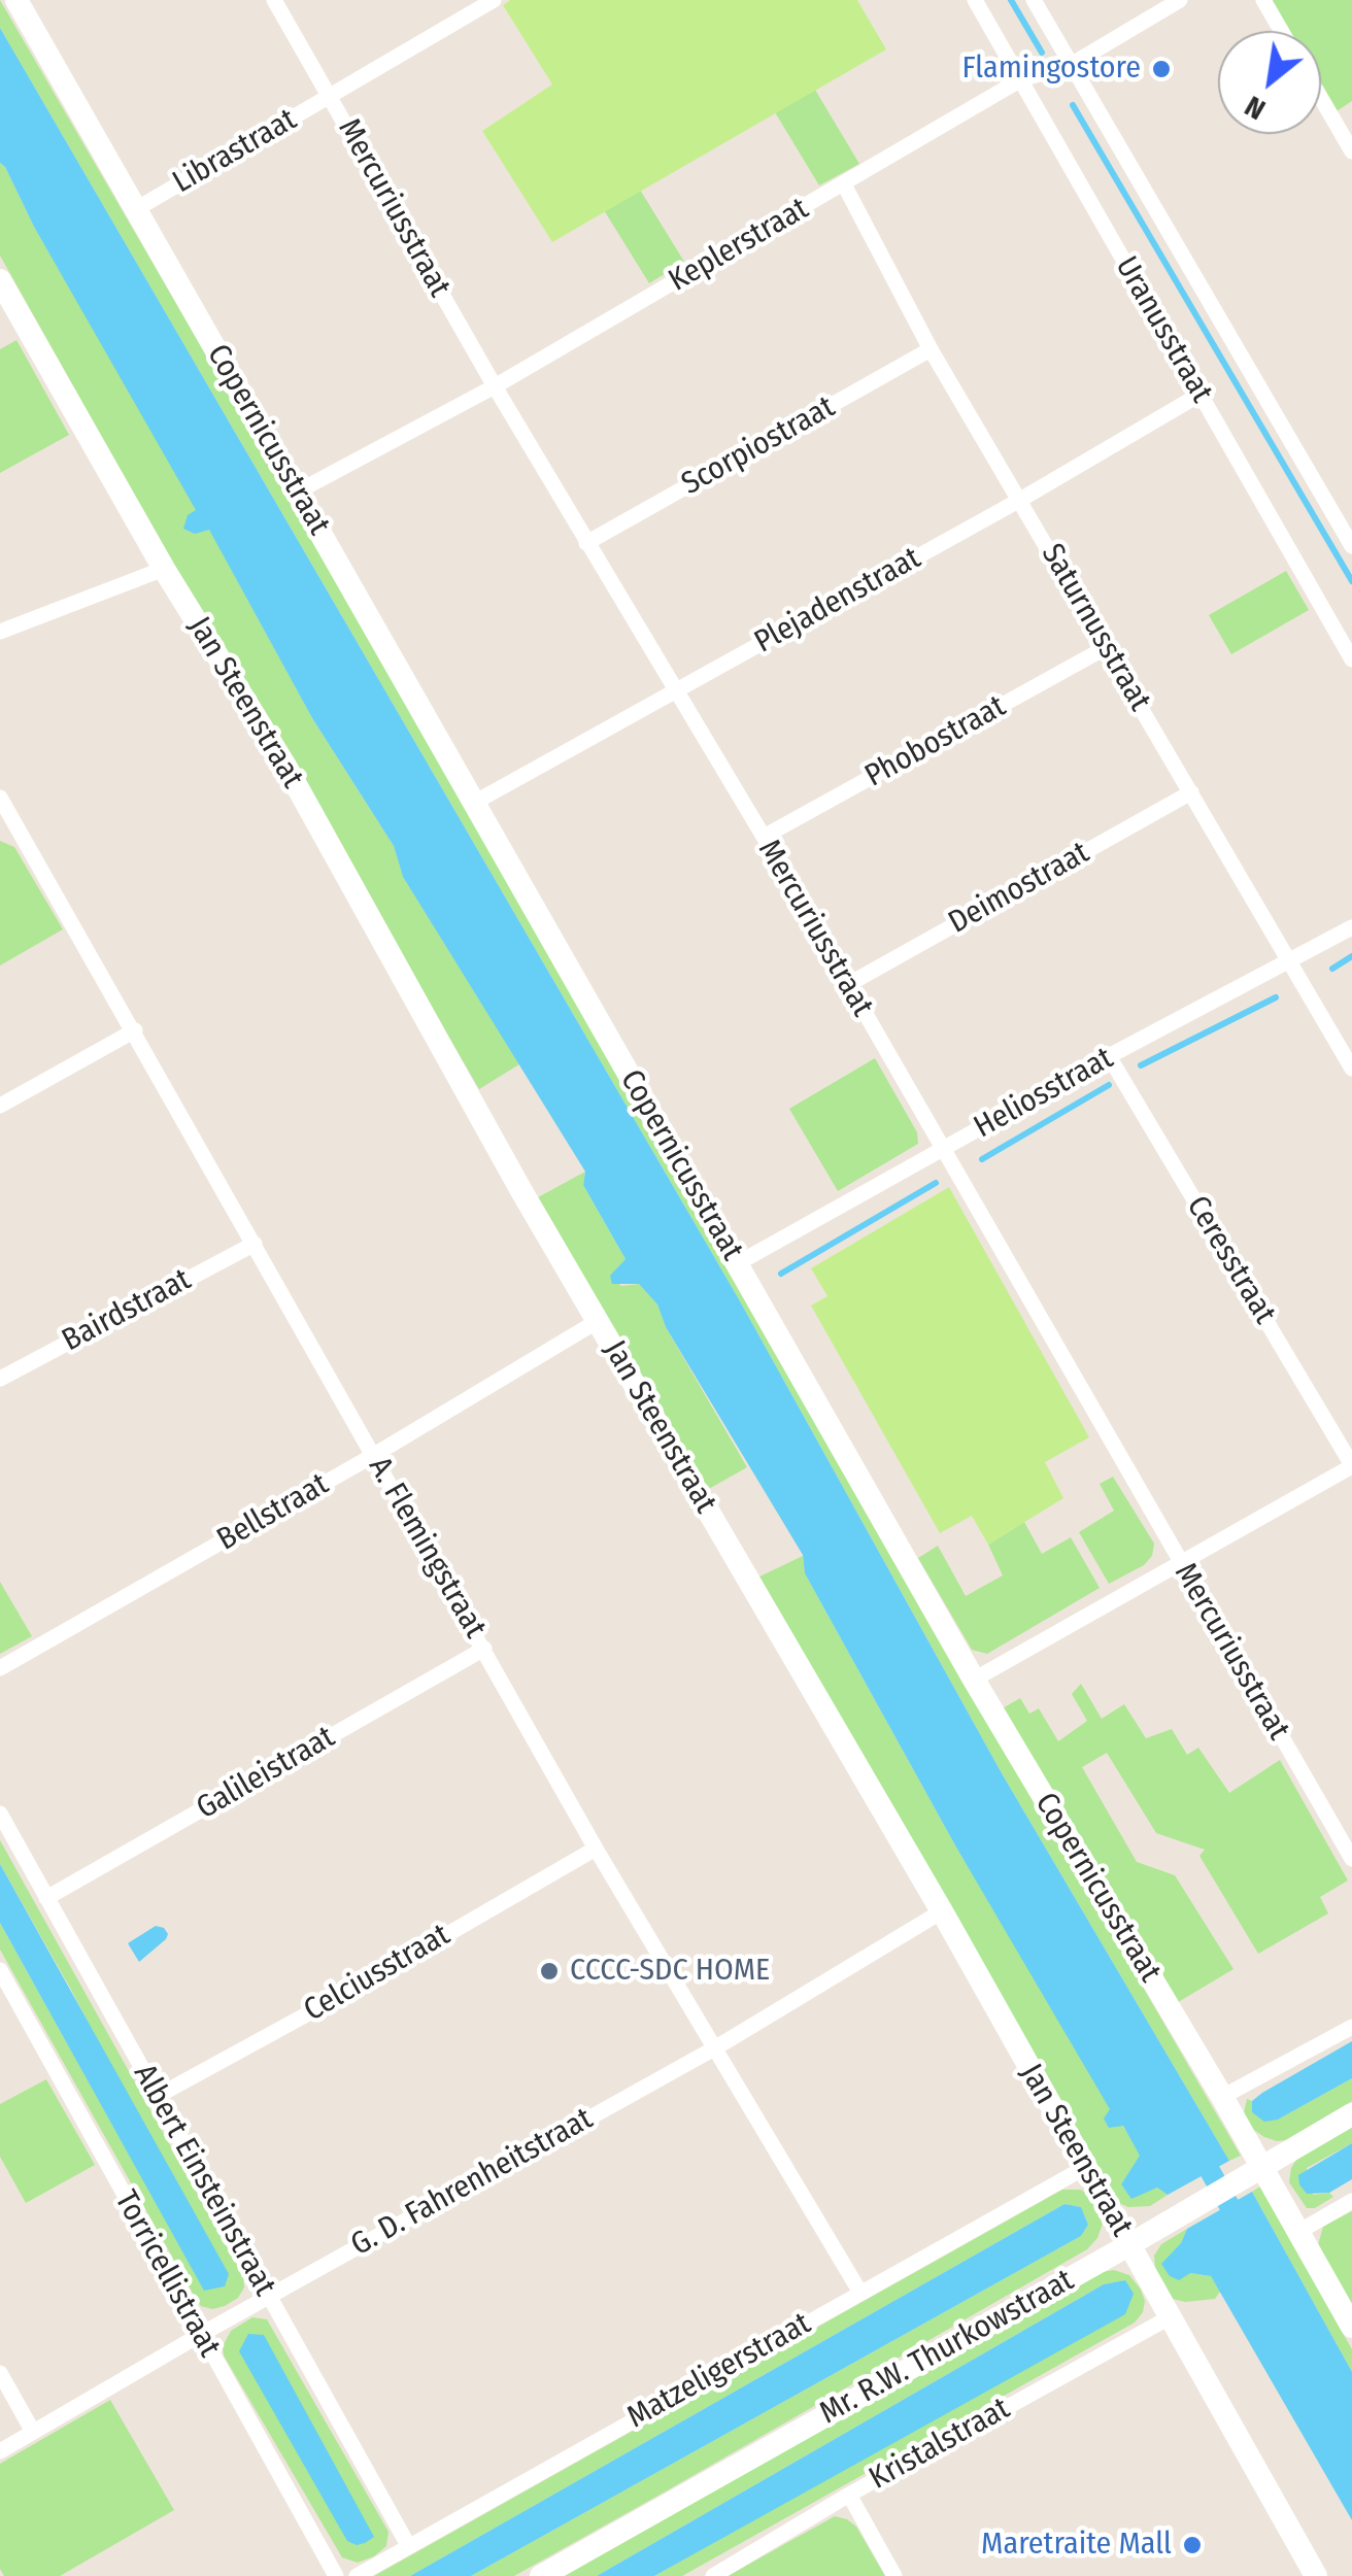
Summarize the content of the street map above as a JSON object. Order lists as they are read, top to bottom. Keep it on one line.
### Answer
{"streets":{"street":["Librastraat","Mercuriusstraat","Keplerstraat","Uranusstraat","Copernicusstraat","Scorpiostraat","Plejadenstraat","Saturnusstraat","Jan Steenstraat","Phobostraat","Deimostraat","Heliosstraat","Ceresstraat","Bairdstraat","Bellstraat","A. Flemingstraat","Galileistraat","Celciusstraat","Albert Einsteinstraat","G. D. Fahrenheitstraat","Torricellistraat","Mr. R.W. Thurkowstraat","Matzeligerstraat","Kristalstraat"]},"crossings":[["Librastraat","Mercuriusstraat"],["Librastraat","Copernicusstraat"],["Mercuriusstraat","Keplerstraat"],["Mercuriusstraat","Scorpiostraat"],["Mercuriusstraat","Plejadenstraat"],["Mercuriusstraat","Phobostraat"],["Mercuriusstraat","Deimostraat"],["Mercuriusstraat","Heliosstraat"],["Keplerstraat","Uranusstraat"],["Keplerstraat","Copernicusstraat"],["Keplerstraat","Saturnusstraat"],["Uranusstraat","Plejadenstraat"],["Copernicusstraat","Plejadenstraat"],["Copernicusstraat","Heliosstraat"],["Copernicusstraat","Mr. R.W. Thurkowstraat"],["Scorpiostraat","Saturnusstraat"],["Plejadenstraat","Saturnusstraat"],["Saturnusstraat","Phobostraat"],["Saturnusstraat","Deimostraat"],["Saturnusstraat","Heliosstraat"],["Jan Steenstraat","Bellstraat"],["Jan Steenstraat","G. D. Fahrenheitstraat"],["Jan Steenstraat","Mr. R.W. Thurkowstraat"],["Jan Steenstraat","Matzeligerstraat"],["Jan Steenstraat","Kristalstraat"],["Heliosstraat","Ceresstraat"],["Bairdstraat","A. Flemingstraat"],["Bellstraat","A. Flemingstraat"],["A. Flemingstraat","Galileistraat"],["A. Flemingstraat","Celciusstraat"],["A. Flemingstraat","G. D. Fahrenheitstraat"],["A. Flemingstraat","Matzeligerstraat"],["Galileistraat","Albert Einsteinstraat"],["Celciusstraat","Albert Einsteinstraat"],["Albert Einsteinstraat","G. D. Fahrenheitstraat"],["Albert Einsteinstraat","Matzeligerstraat"],["G. D. Fahrenheitstraat","Torricellistraat"]],"places":["Flamingostore","CCCC-SDC HOME","Maretraite Mall"],"north":"bottom left"}
